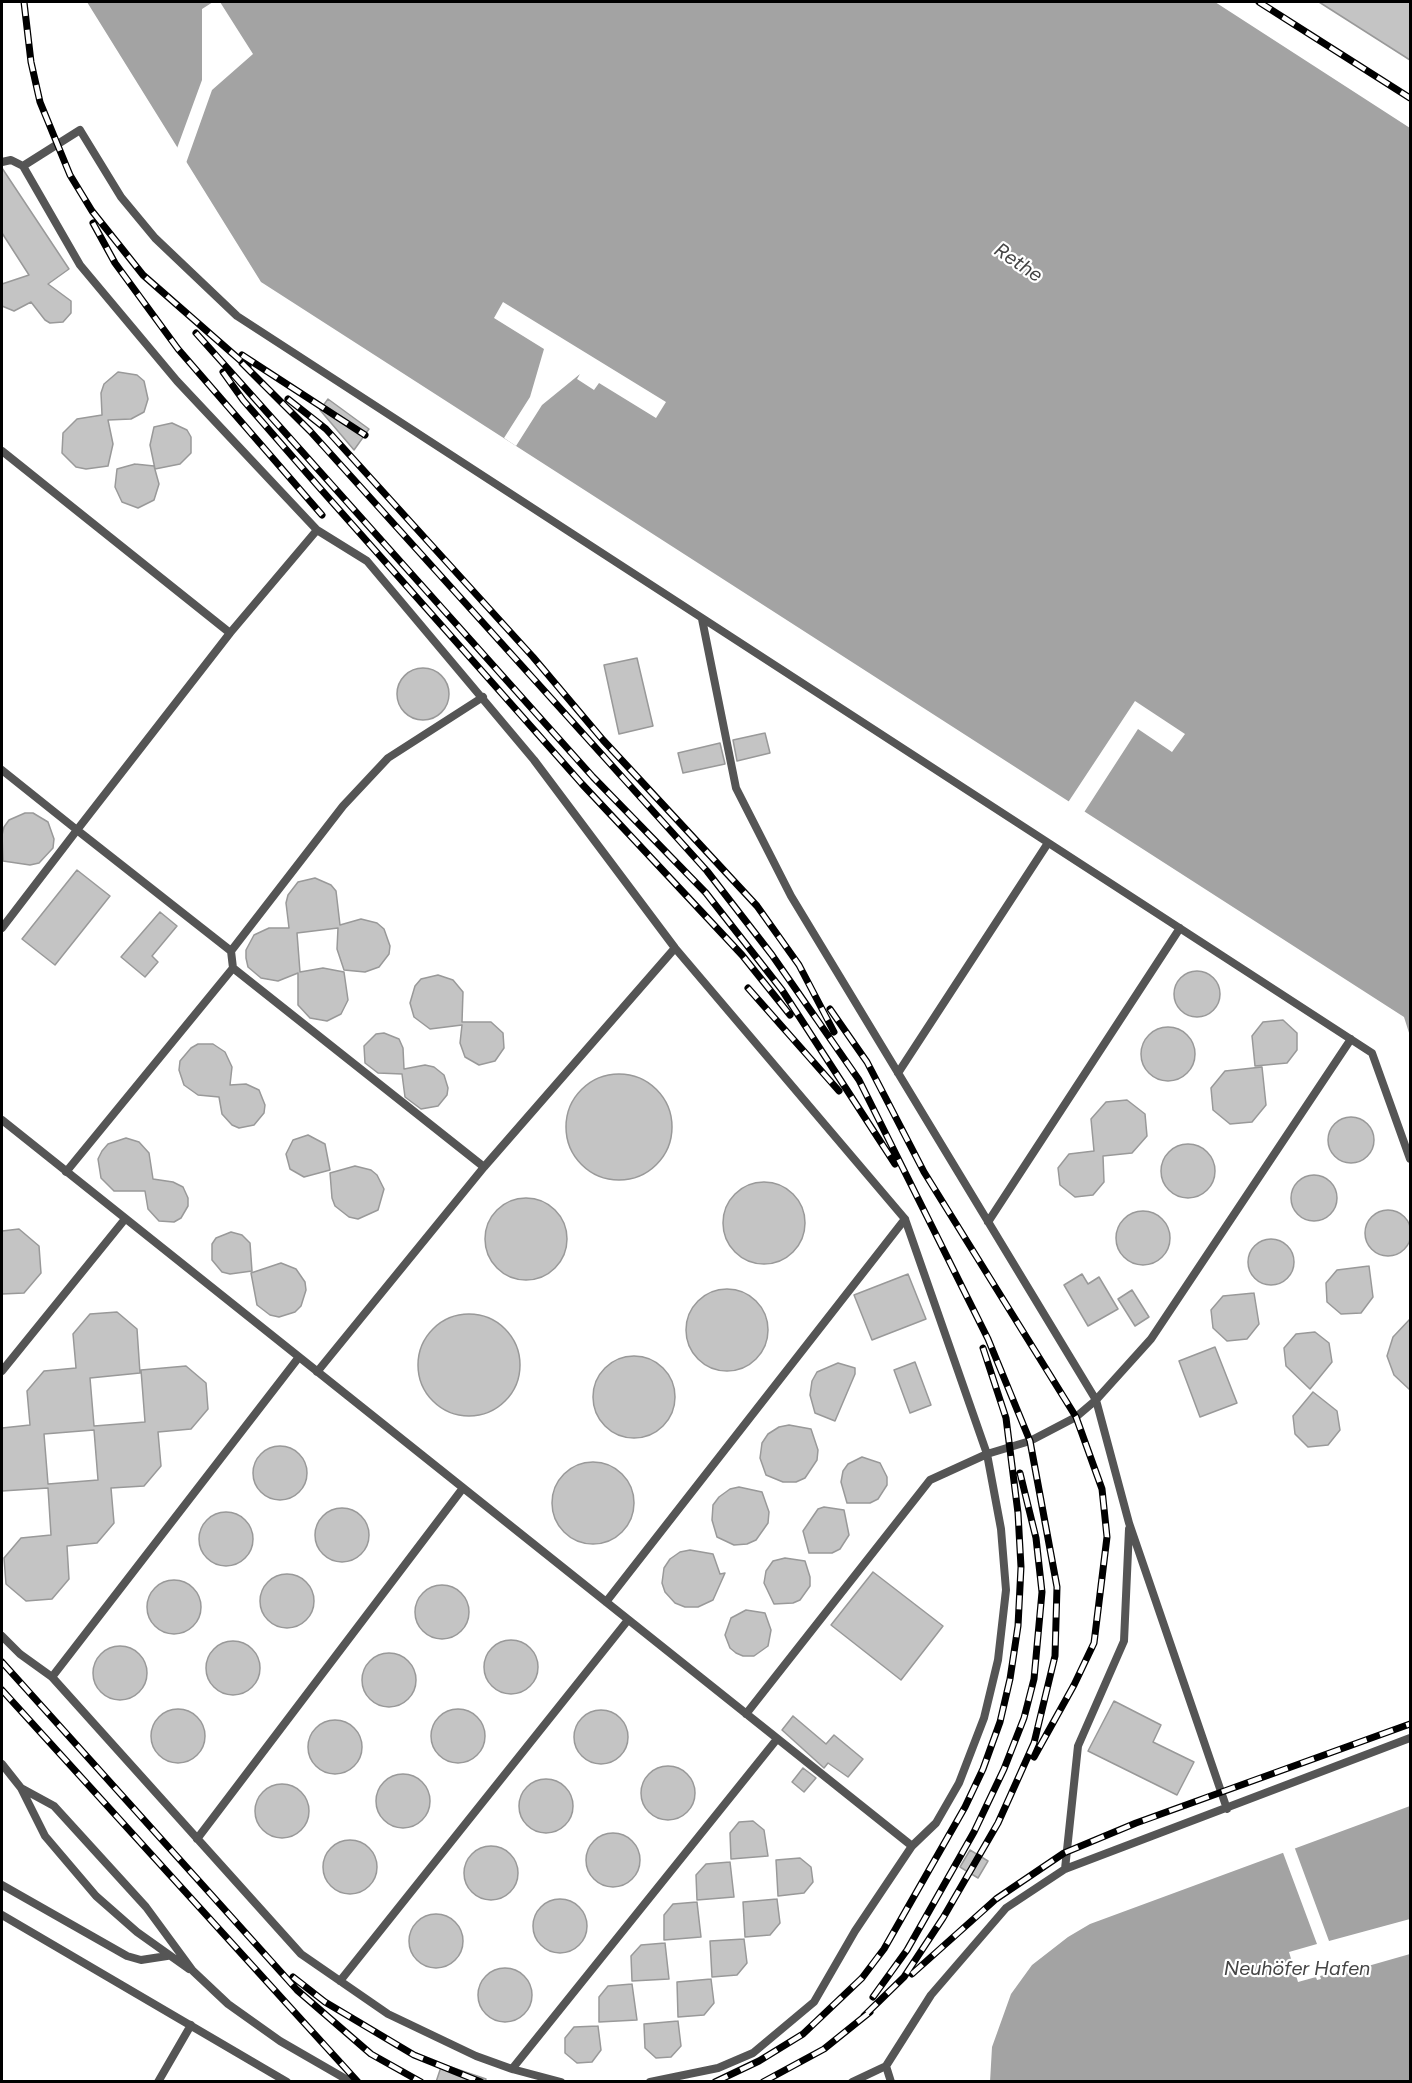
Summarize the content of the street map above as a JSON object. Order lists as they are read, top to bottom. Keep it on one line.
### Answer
{"water":["Rethe","Neuhöfer Hafen"]}
